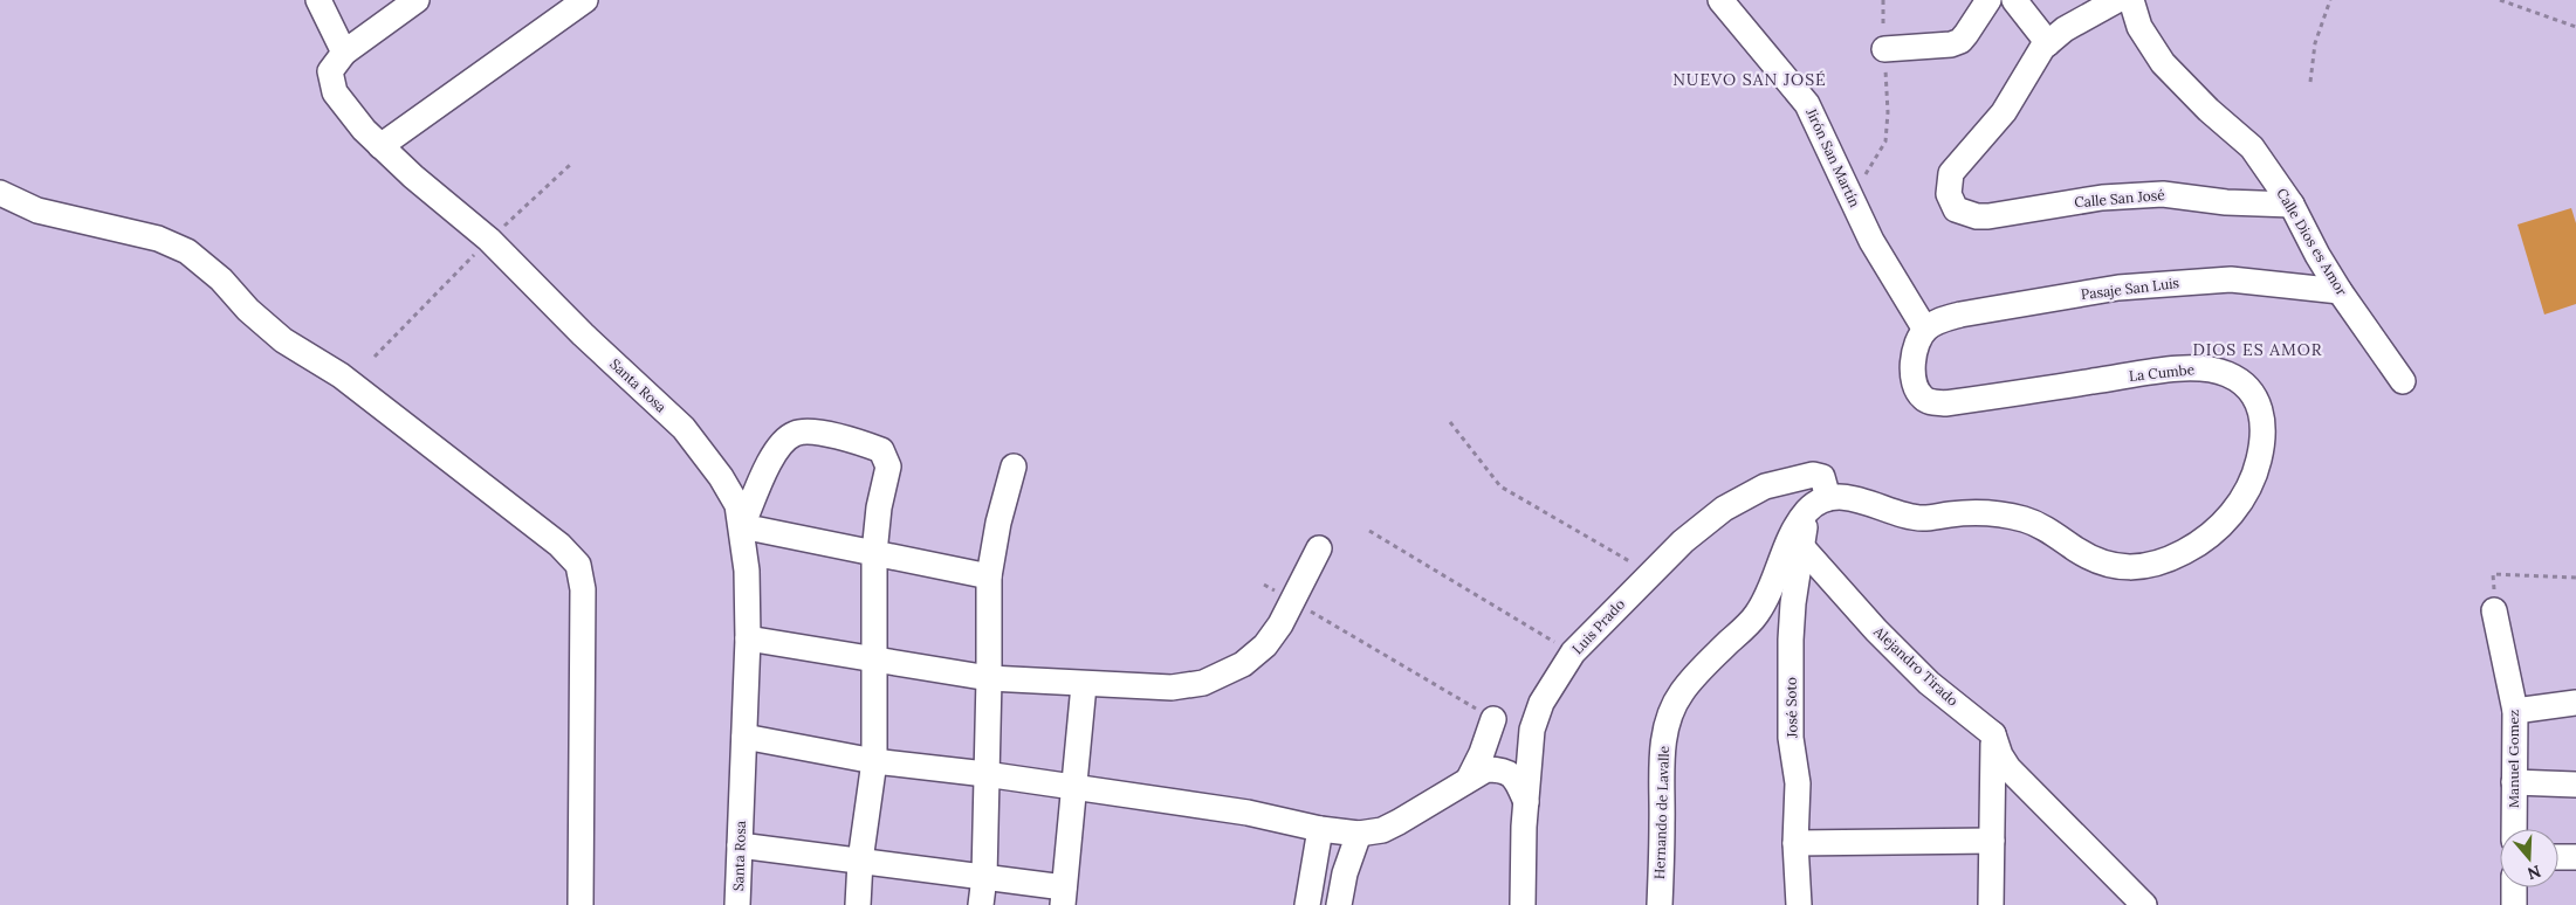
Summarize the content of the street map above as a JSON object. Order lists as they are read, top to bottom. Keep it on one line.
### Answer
{"streets":{"street":["Jirón San Martín","Calle San José","Calle Dios es Amor","Pasaje San Luis","La Cumbe","Santa Rosa","Luis Prado","Alejandro Tirado","José Soto","Manuel Gomez","Hernando de Lavalle"]},"crossings":[["Jirón San Martín","Pasaje San Luis"],["Jirón San Martín","La Cumbe"],["Calle San José","Calle Dios es Amor"],["Calle Dios es Amor","Pasaje San Luis"],["Pasaje San Luis","La Cumbe"],["La Cumbe","Luis Prado"],["La Cumbe","José Soto"],["La Cumbe","Hernando de Lavalle"],["Luis Prado","José Soto"],["Luis Prado","Hernando de Lavalle"],["Alejandro Tirado","José Soto"],["José Soto","Hernando de Lavalle"]],"districts":["NUEVO SAN JOSÉ","DIOS ES AMOR"],"north":"bottom"}
